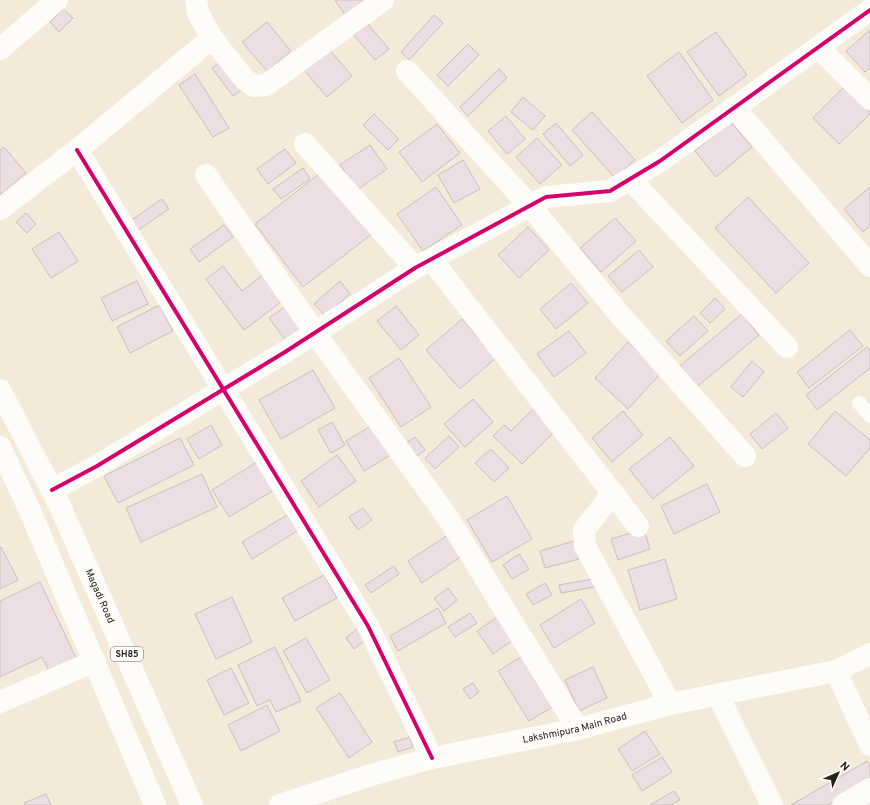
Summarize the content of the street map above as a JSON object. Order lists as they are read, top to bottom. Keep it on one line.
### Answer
{"streets":{"street":["Magadi Road","SH85","Lakshmipura Main Road"]},"north":"top right"}
